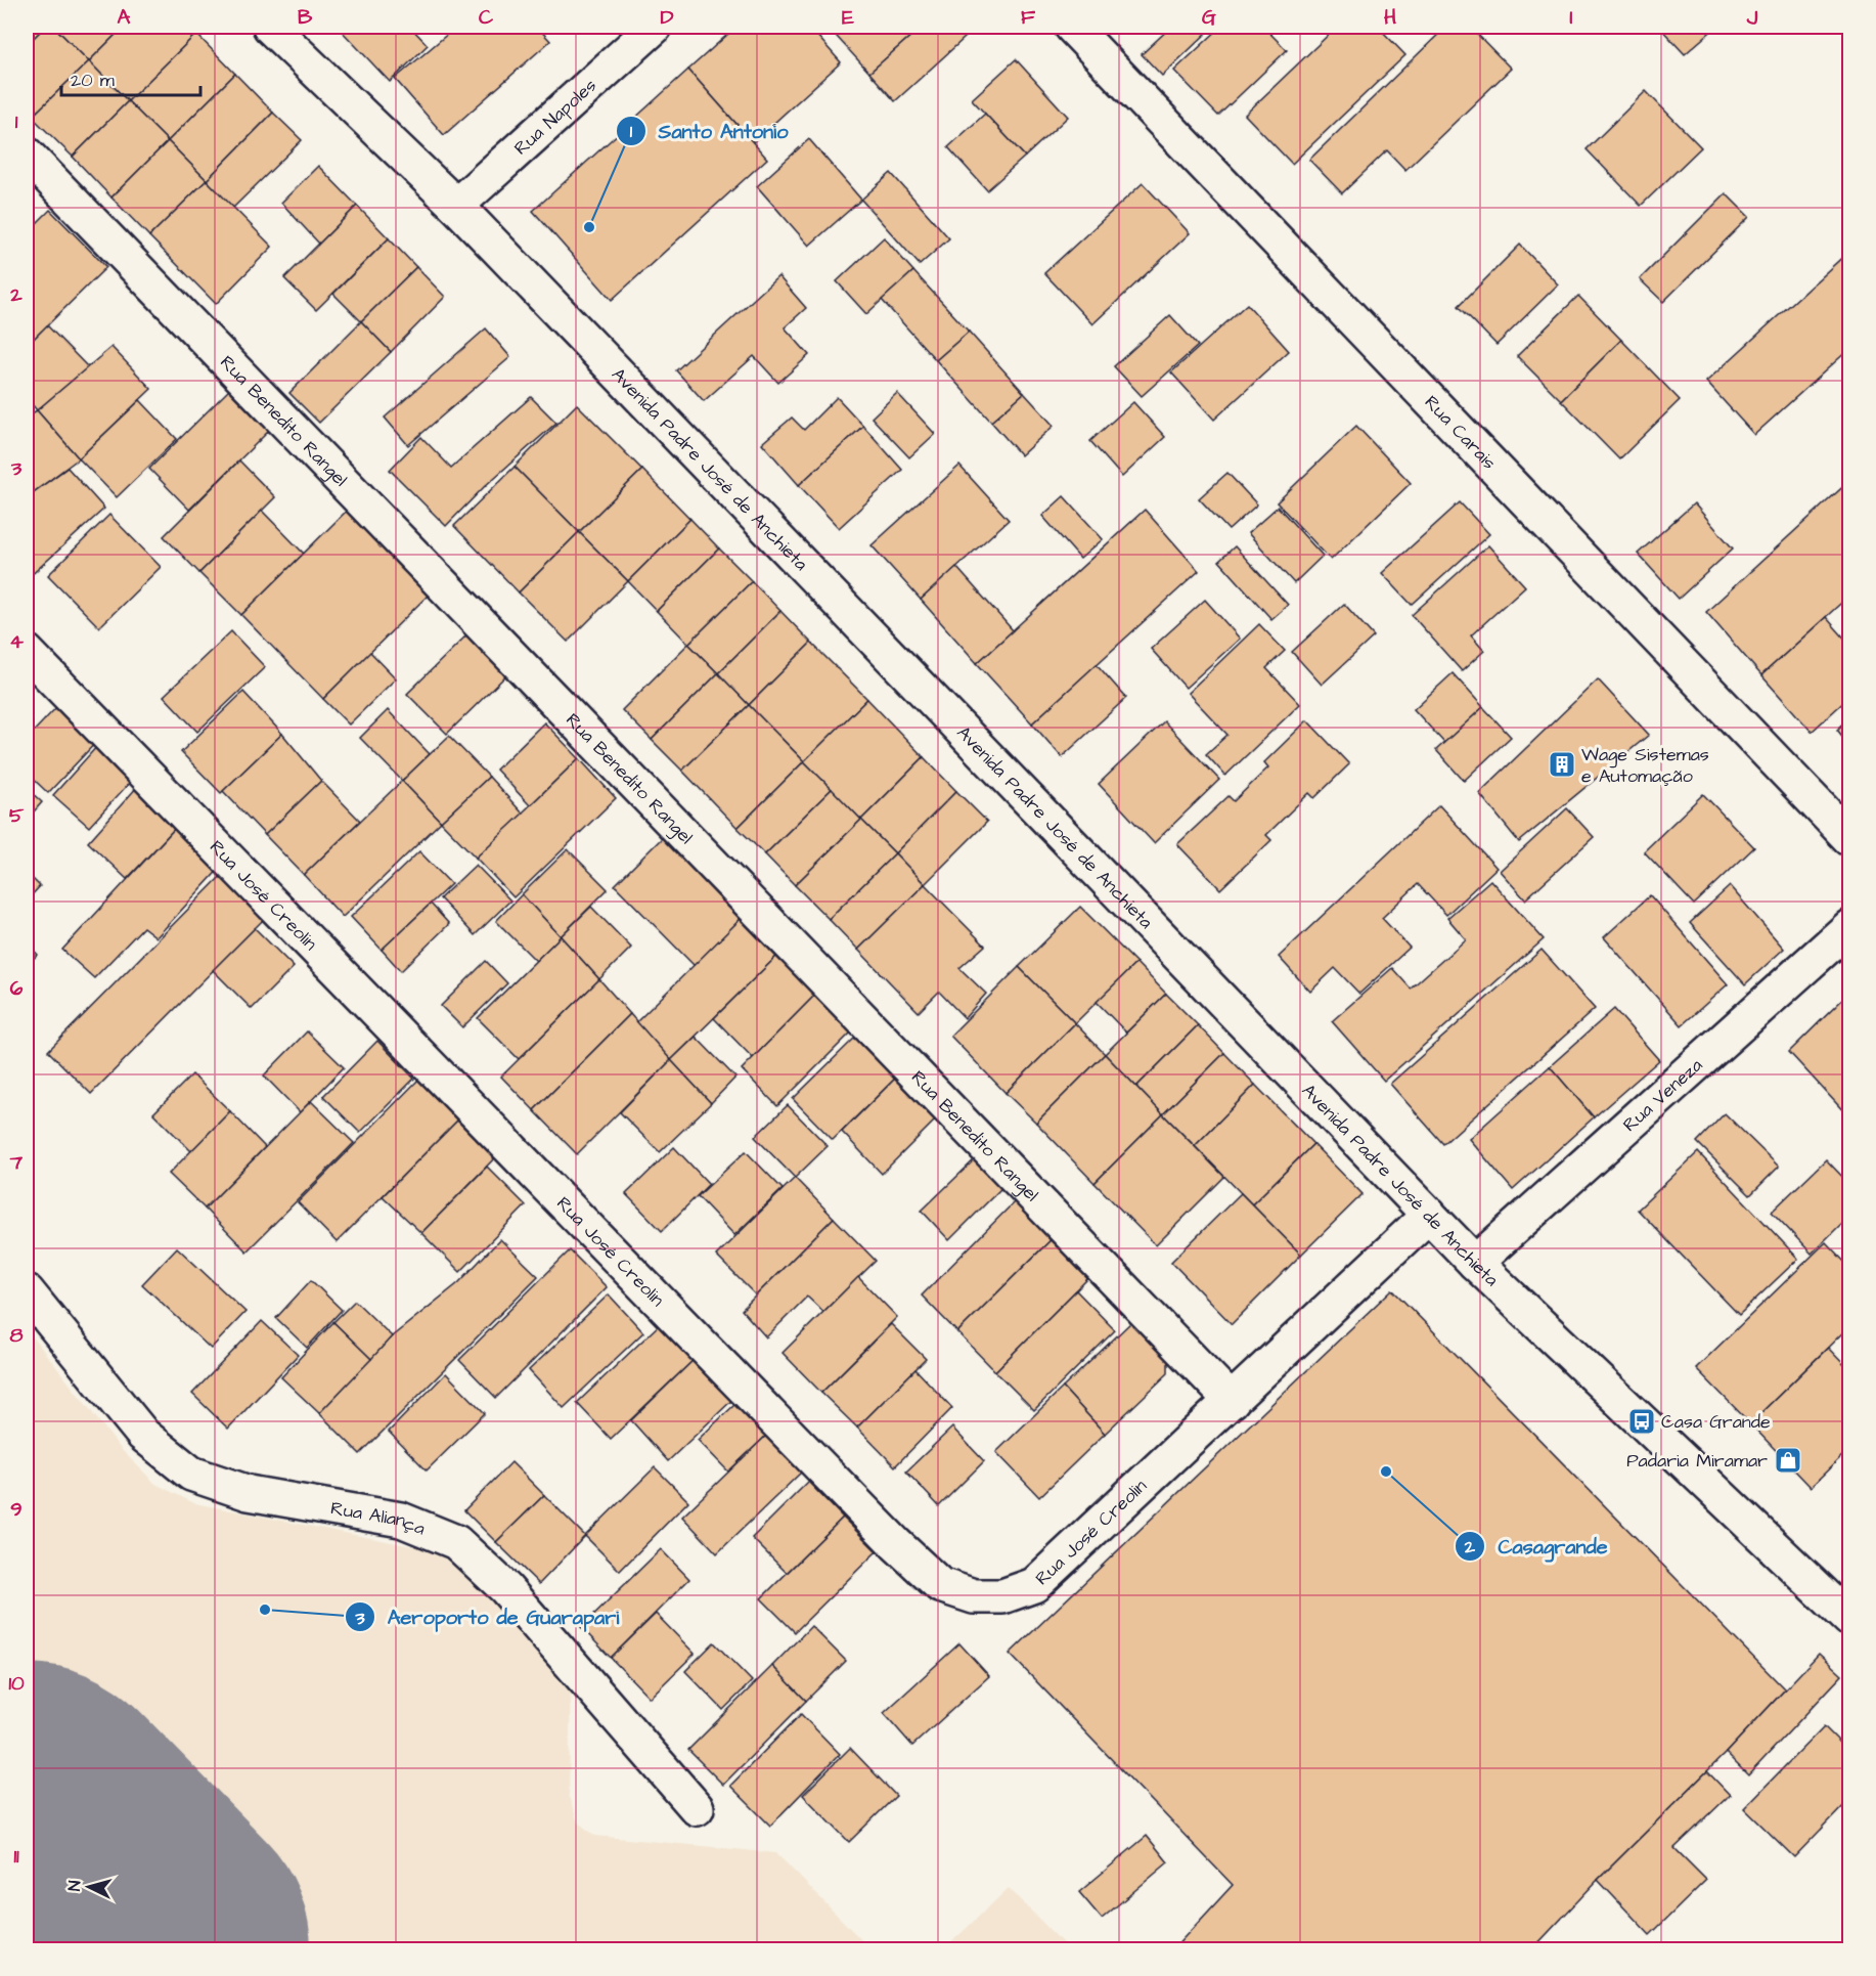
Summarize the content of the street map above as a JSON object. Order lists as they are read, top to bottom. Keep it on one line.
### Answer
{"streets":{"street":["Rua Napoles","Rua Benedito Rangel","Rua Carais","Avenida Padre José de Anchieta","Rua José Creolin","Rua Veneza","Rua Aliança"]},"crossings":[["Rua Napoles","Avenida Padre José de Anchieta"],["Rua Benedito Rangel","Rua José Creolin"],["Avenida Padre José de Anchieta","Rua José Creolin"],["Avenida Padre José de Anchieta","Rua Veneza"]],"places":{"other":["Santo Antonio","Casagrande","Aeroporto de Guarapari"],"building":["Wage Sistemas e Automação"],"bus stop":["Casa Grande"],"shop":["Padaria Miramar"]},"scale_bar":"20 m","north":"left","grid":{"columns":["A","B","C","D","E","F","G","H","I","J"],"rows":["1","2","3","4","5","6","7","8","9","10","11"]}}
